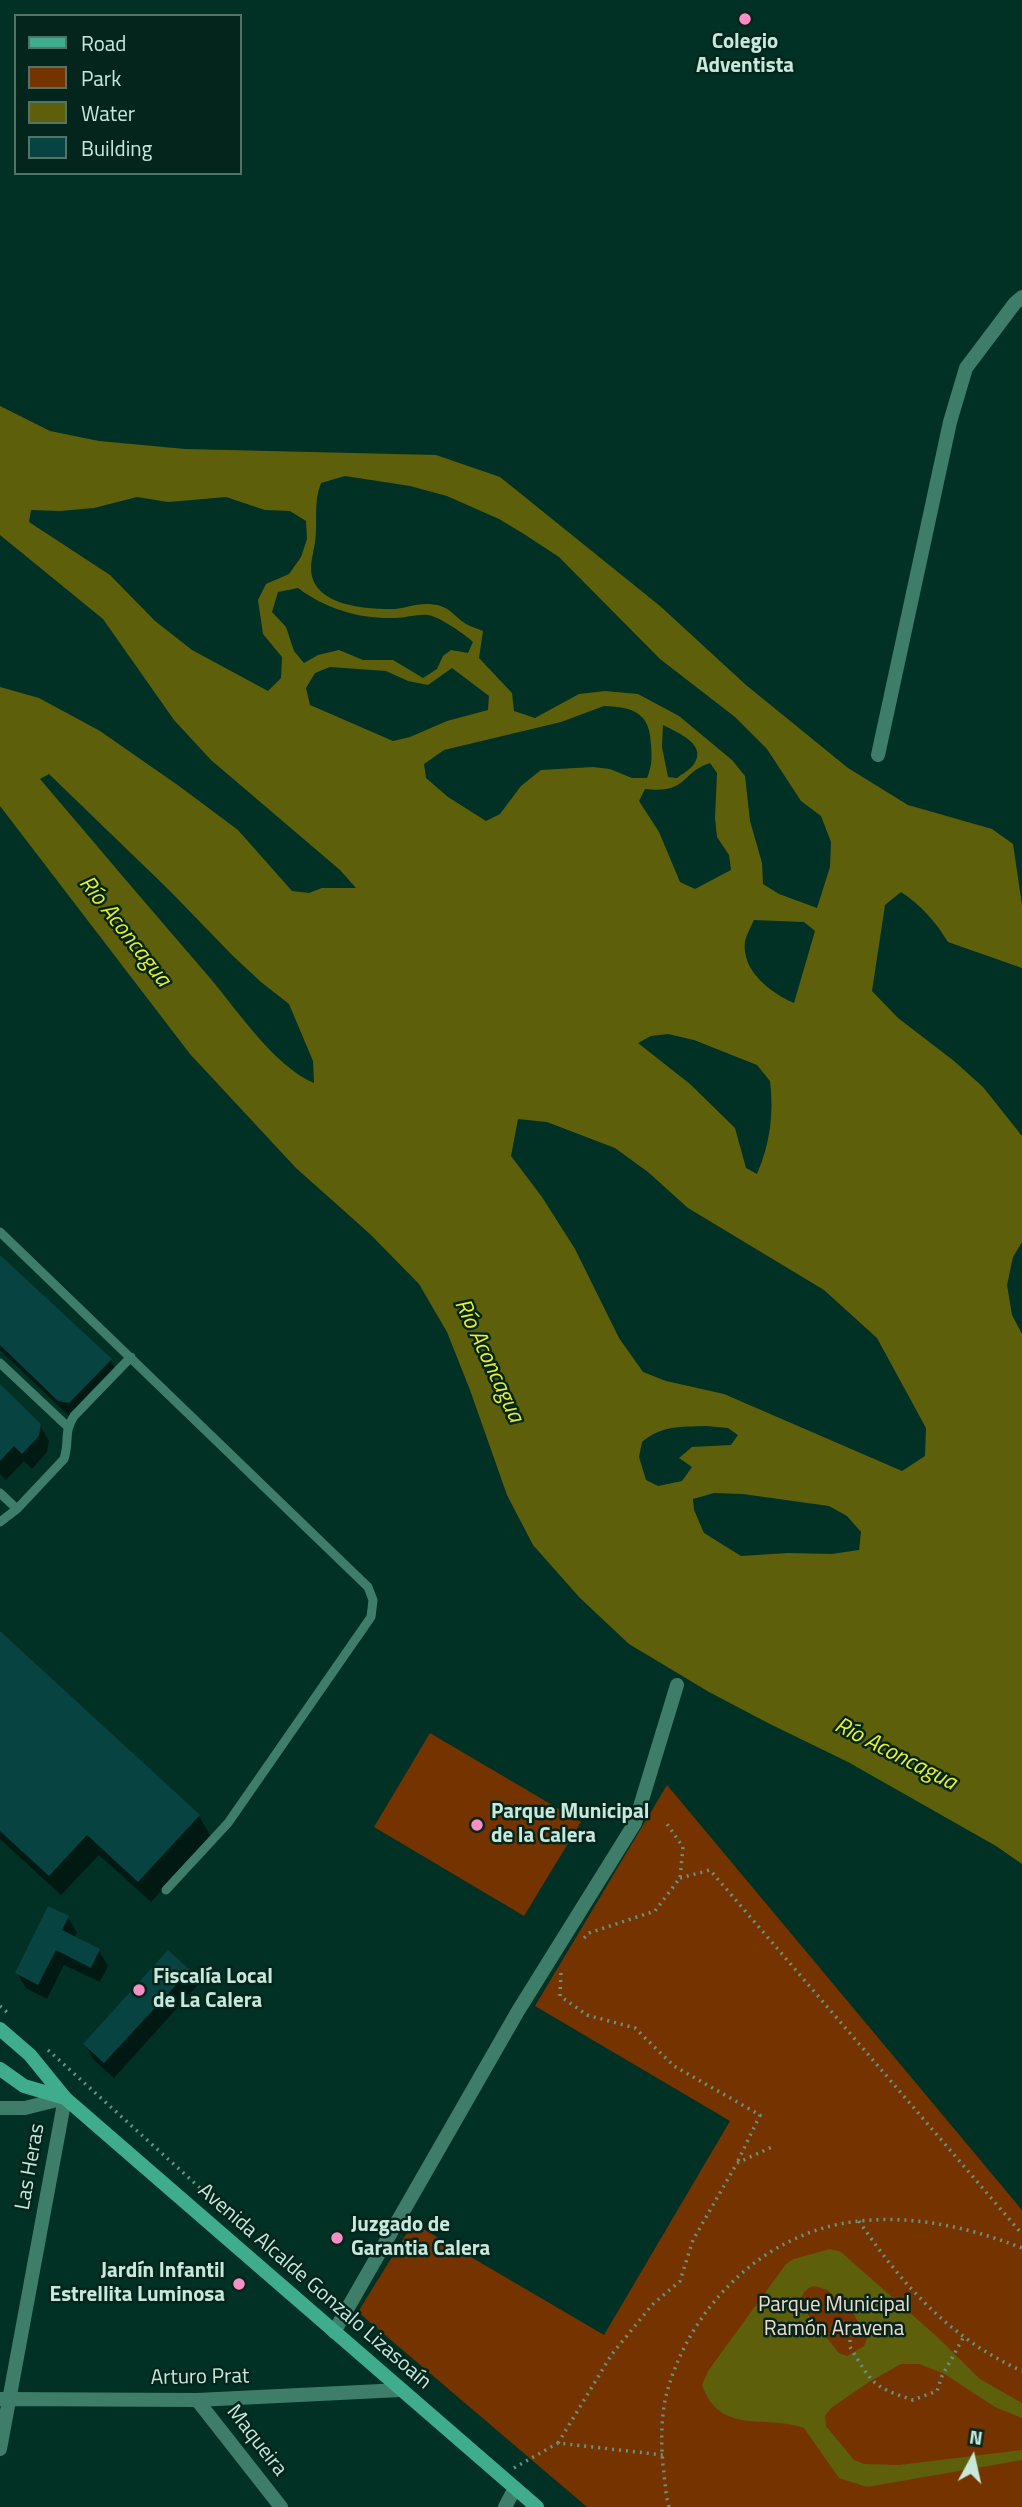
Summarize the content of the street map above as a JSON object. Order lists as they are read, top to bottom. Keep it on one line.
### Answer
{"streets":{"main road":["Avenida Alcalde Gonzalo Lizasoaín"],"street":["Las Heras","Arturo Prat","Maqueira"]},"crossings":[["Las Heras","Avenida Alcalde Gonzalo Lizasoaín"],["Las Heras","Arturo Prat"],["Avenida Alcalde Gonzalo Lizasoaín","Arturo Prat"],["Arturo Prat","Maqueira"]],"water":["Río Aconcagua"],"parks":["Parque Municipal Ramón Aravena"],"places":["Colegio Adventista","Parque Municipal de la Calera","Fiscalía Local de La Calera","Juzgado de Garantia Calera","Jardín Infantil Estrellita Luminosa"],"legend":["Road","Park","Water","Building"],"north":"top"}
